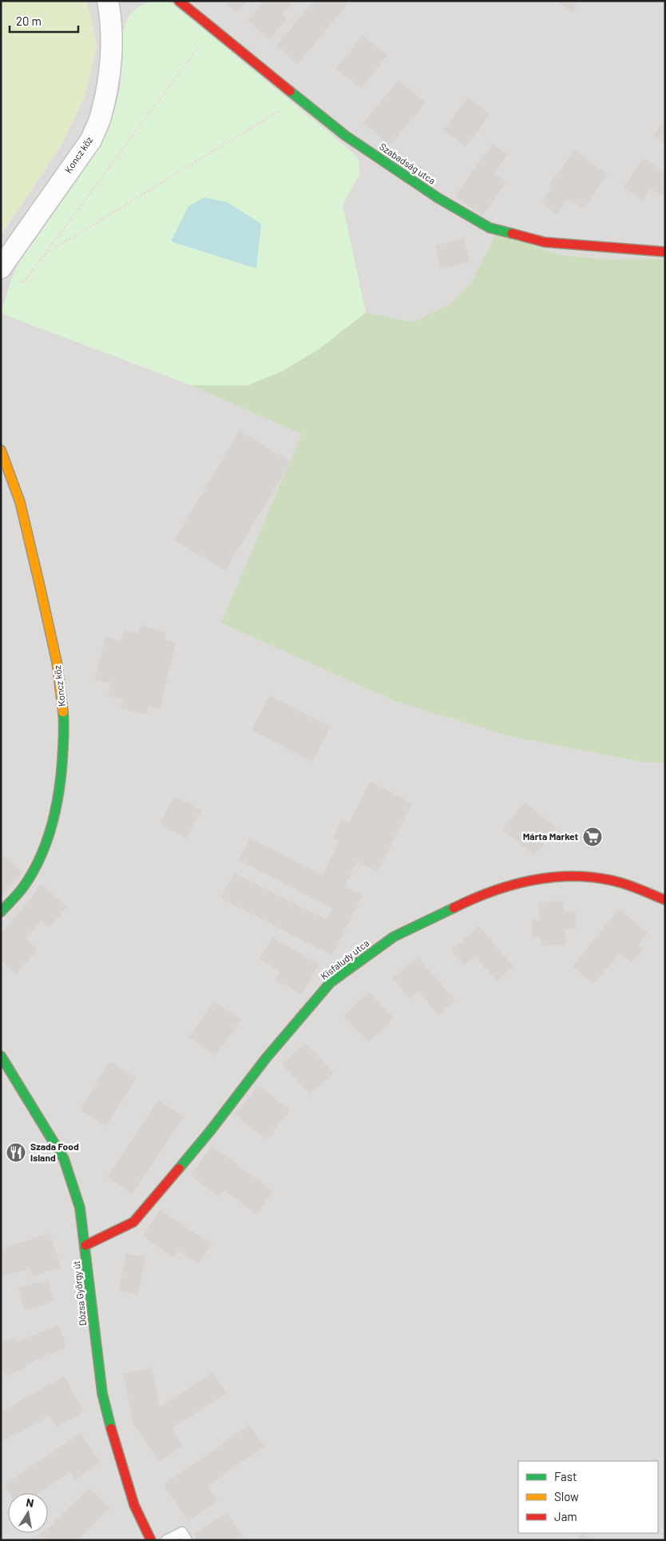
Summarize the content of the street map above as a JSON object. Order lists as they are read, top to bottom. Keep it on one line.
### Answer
{"streets":{"street":["Koncz köz","Szabadság utca","Kisfaludy utca","Dózsa György út"]},"crossings":[["Kisfaludy utca","Dózsa György út"]],"places":{"supermarket":["Márta Market"],"restaurant":["Szada Food Island"]},"legend":["Fast","Slow","Jam"],"scale_bar":"20 m","north":"top"}
